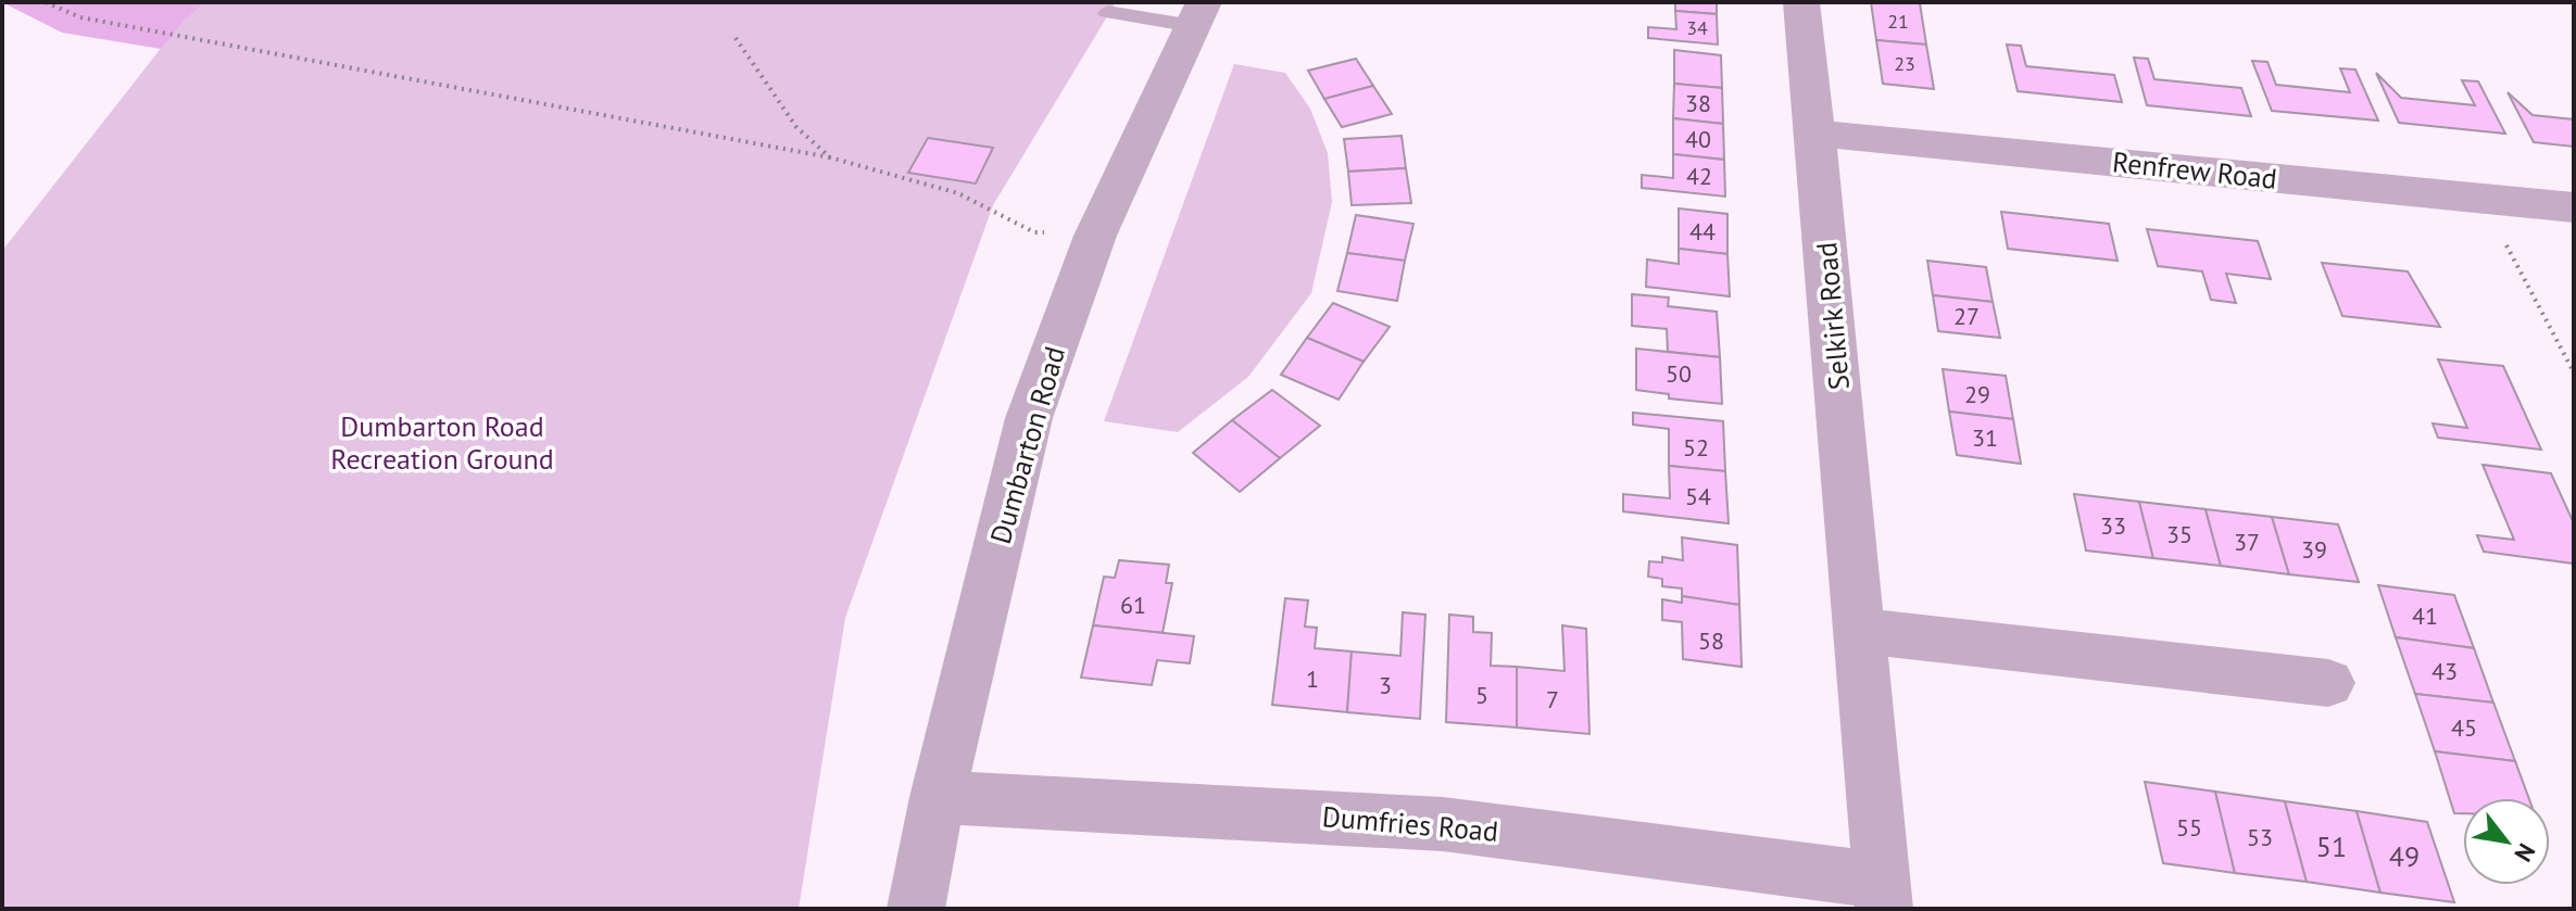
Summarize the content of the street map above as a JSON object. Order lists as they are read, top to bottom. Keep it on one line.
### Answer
{"streets":{"street":["Renfrew Road","Selkirk Road","Dumbarton Road","Dumfries Road"]},"crossings":[["Renfrew Road","Selkirk Road"],["Selkirk Road","Dumfries Road"],["Dumbarton Road","Dumfries Road"]],"parks":["Dumbarton Road Recreation Ground"],"house_numbers":["21","34","23","38","40","42","44","27","50","29","31","52","54","33","35","37","39","61","41","58","43","1","3","5","7","45","55","53","51","49"],"north":"bottom right"}
